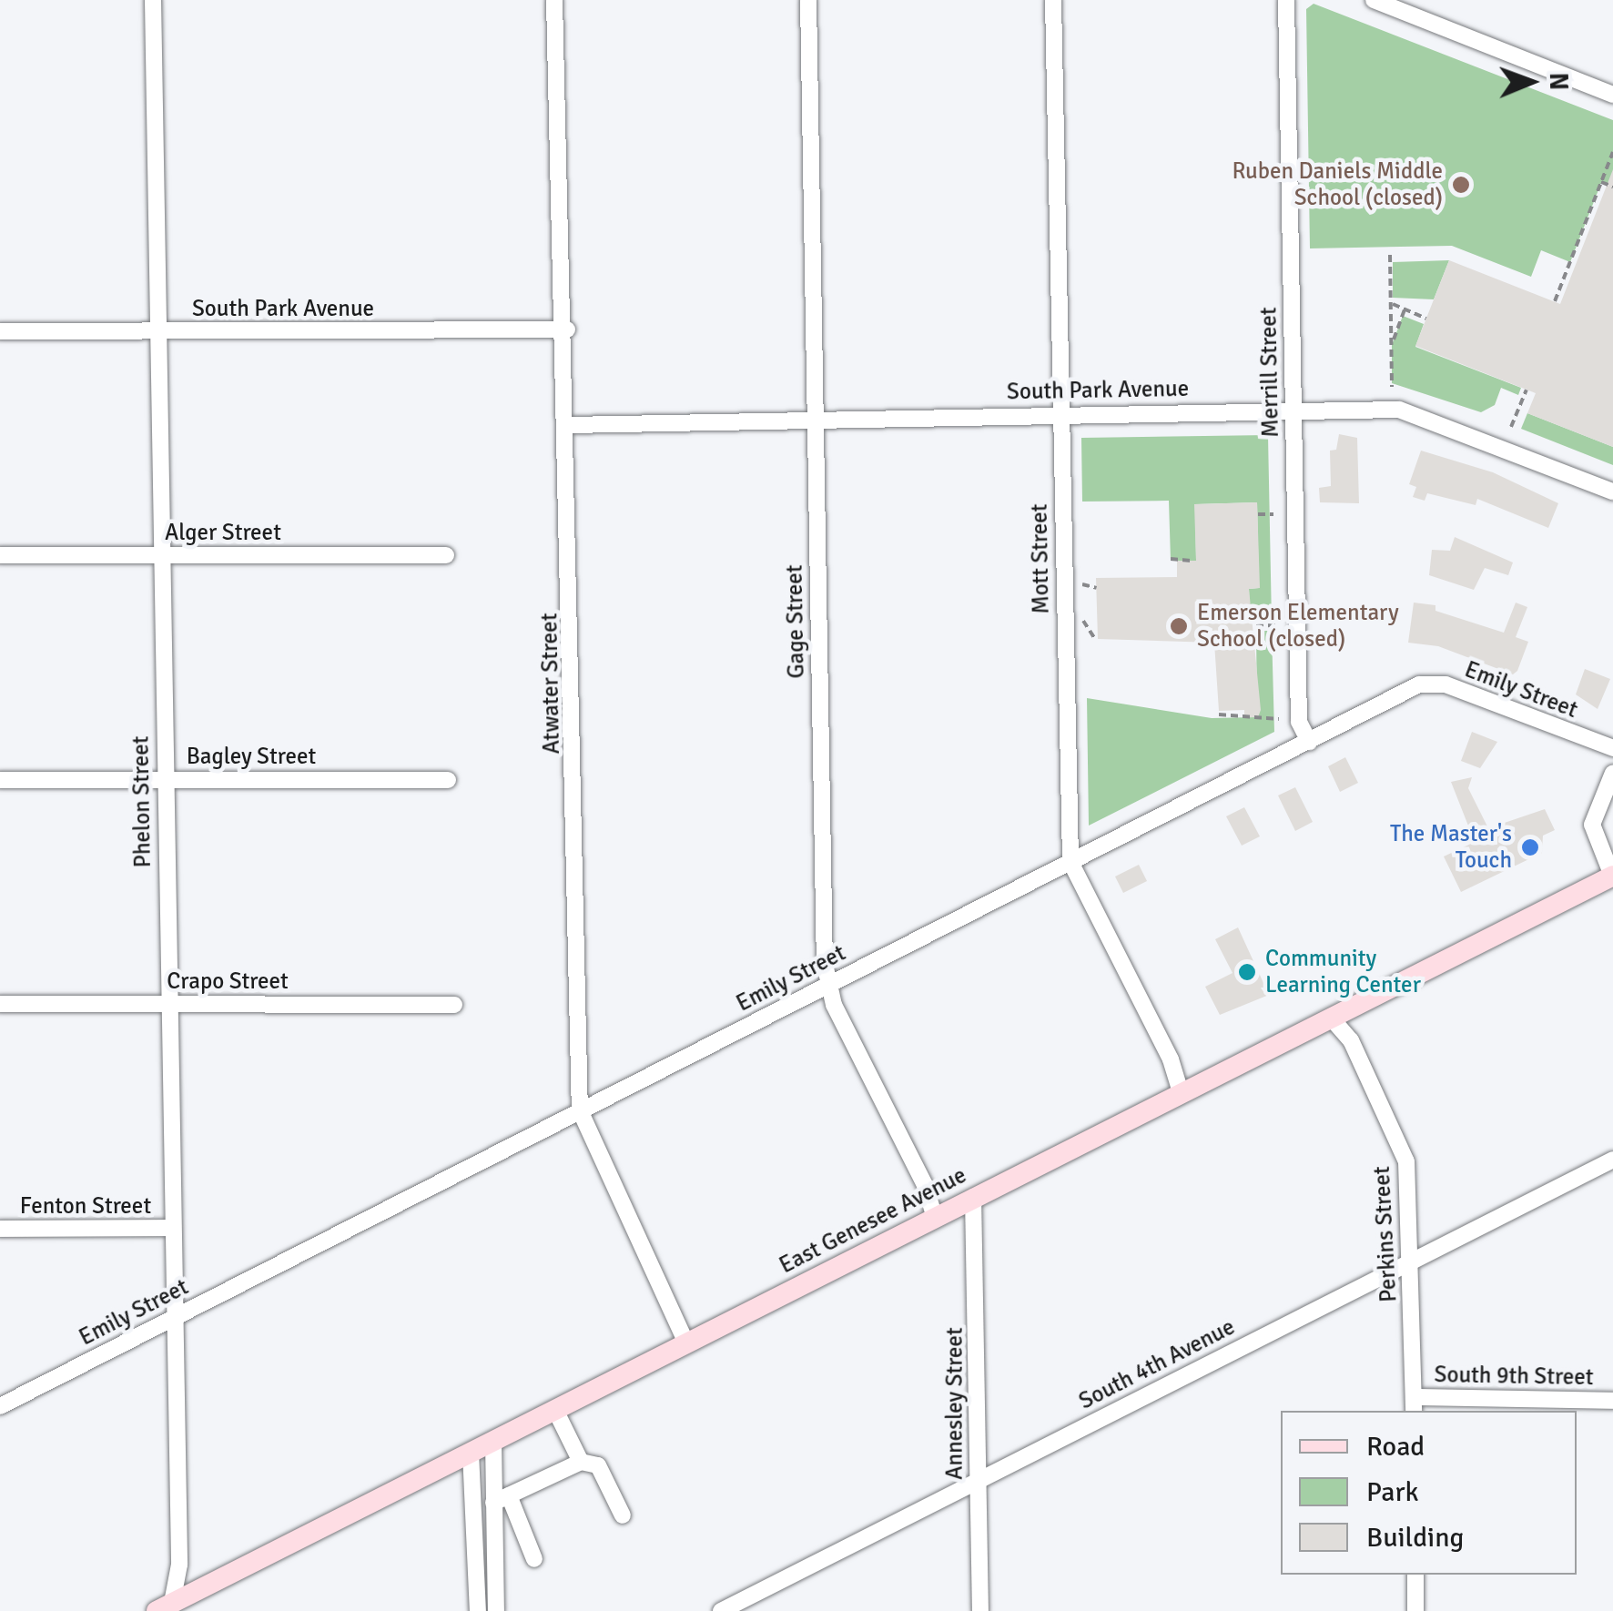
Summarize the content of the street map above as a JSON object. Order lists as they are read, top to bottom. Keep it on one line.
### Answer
{"streets":{"main road":["East Genesee Avenue"],"street":["South Park Avenue","Merrill Street","Alger Street","Mott Street","Gage Street","Atwater Street","Emily Street","Bagley Street","Phelon Street","Crapo Street","Fenton Street","Perkins Street","South 4th Avenue","South 9th Street","Annesley Street"]},"crossings":[["South Park Avenue","Merrill Street"],["South Park Avenue","Mott Street"],["South Park Avenue","Gage Street"],["South Park Avenue","Atwater Street"],["South Park Avenue","Phelon Street"],["Merrill Street","Emily Street"],["Alger Street","Phelon Street"],["Mott Street","Emily Street"],["Mott Street","East Genesee Avenue"],["Gage Street","Emily Street"],["Gage Street","East Genesee Avenue"],["Atwater Street","Emily Street"],["Atwater Street","East Genesee Avenue"],["Emily Street","Phelon Street"],["Bagley Street","Phelon Street"],["Phelon Street","Crapo Street"],["Phelon Street","Fenton Street"],["Phelon Street","East Genesee Avenue"],["East Genesee Avenue","Perkins Street"],["East Genesee Avenue","Annesley Street"],["Perkins Street","South 4th Avenue"],["Perkins Street","South 9th Street"],["South 4th Avenue","Annesley Street"]],"places":["Ruben Daniels Middle School (closed)","Emerson Elementary School (closed)","The Master's Touch","Community Learning Center"],"legend":["Road","Park","Building"],"north":"right"}
